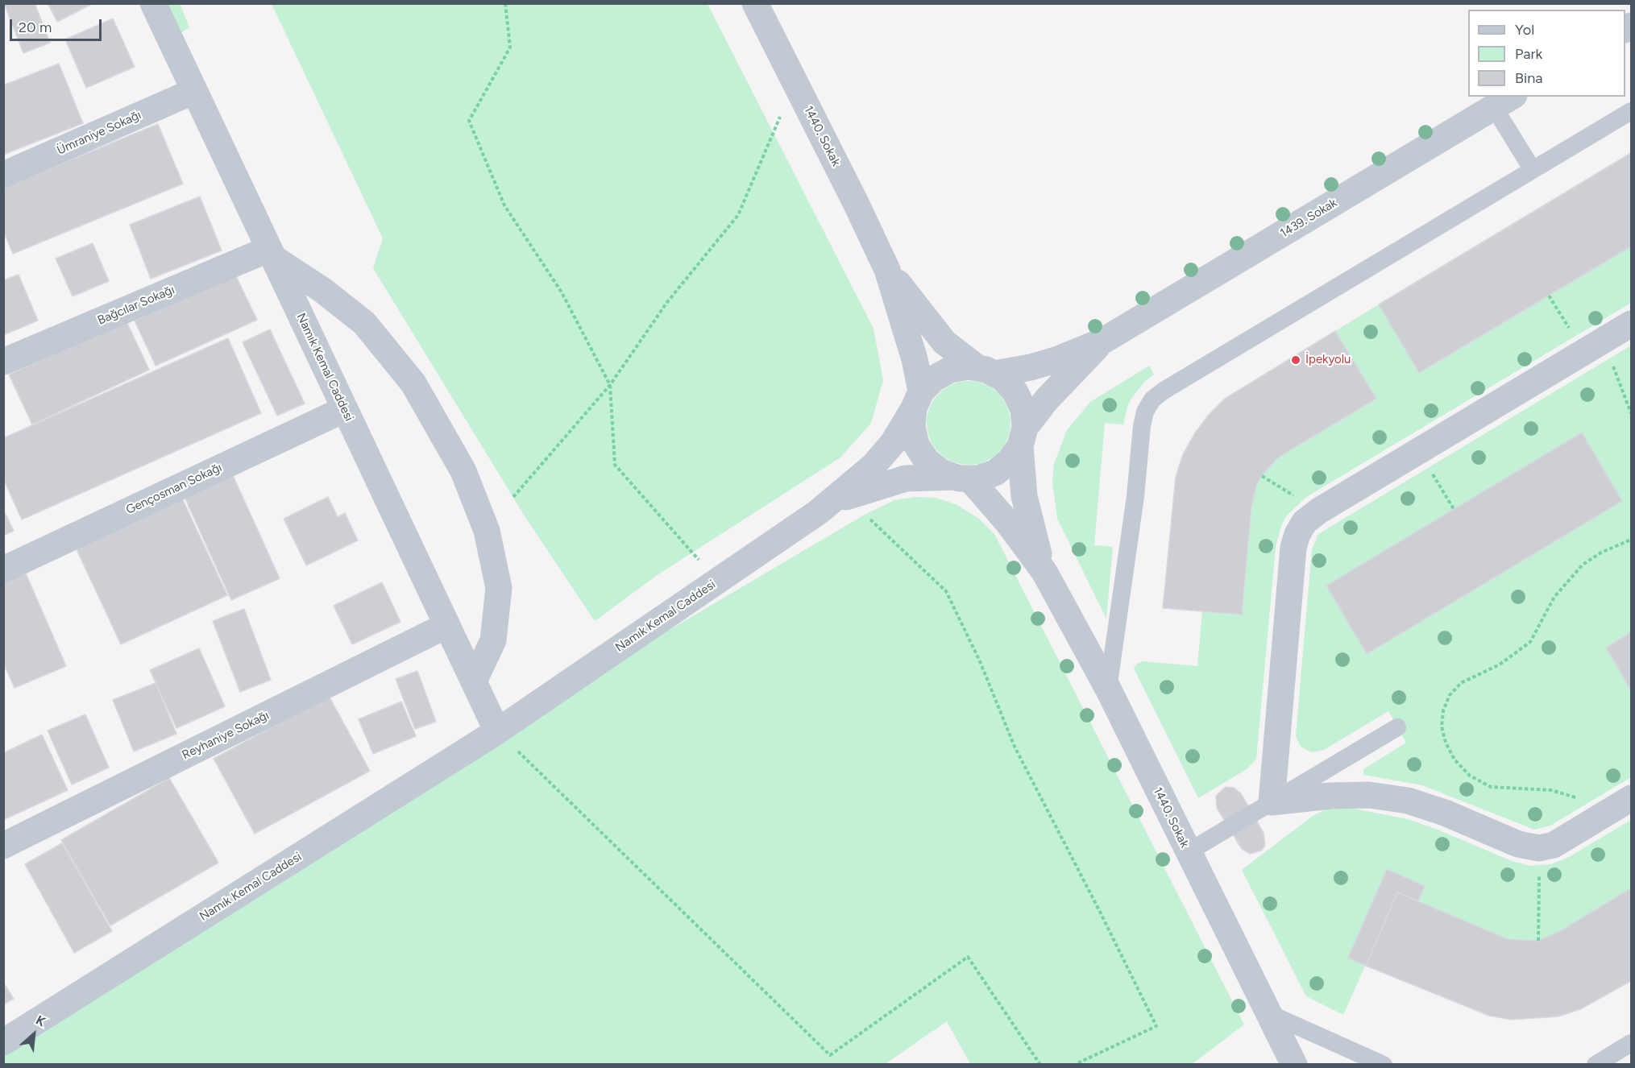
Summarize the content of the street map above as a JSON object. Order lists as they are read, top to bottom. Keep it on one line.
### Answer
{"streets":{"street":["Ümraniye Sokağı","1440. Sokak","1439. Sokak","Bağcılar Sokağı","Namık Kemal Caddesi","Gençosman Sokağı","Reyhaniye Sokağı"]},"crossings":[["Ümraniye Sokağı","Namık Kemal Caddesi"],["Bağcılar Sokağı","Namık Kemal Caddesi"],["Namık Kemal Caddesi","Gençosman Sokağı"],["Namık Kemal Caddesi","Reyhaniye Sokağı"]],"places":["İpekyolu"],"legend":["Yol","Park","Bina"],"scale_bar":"20 m","north":"top right"}
